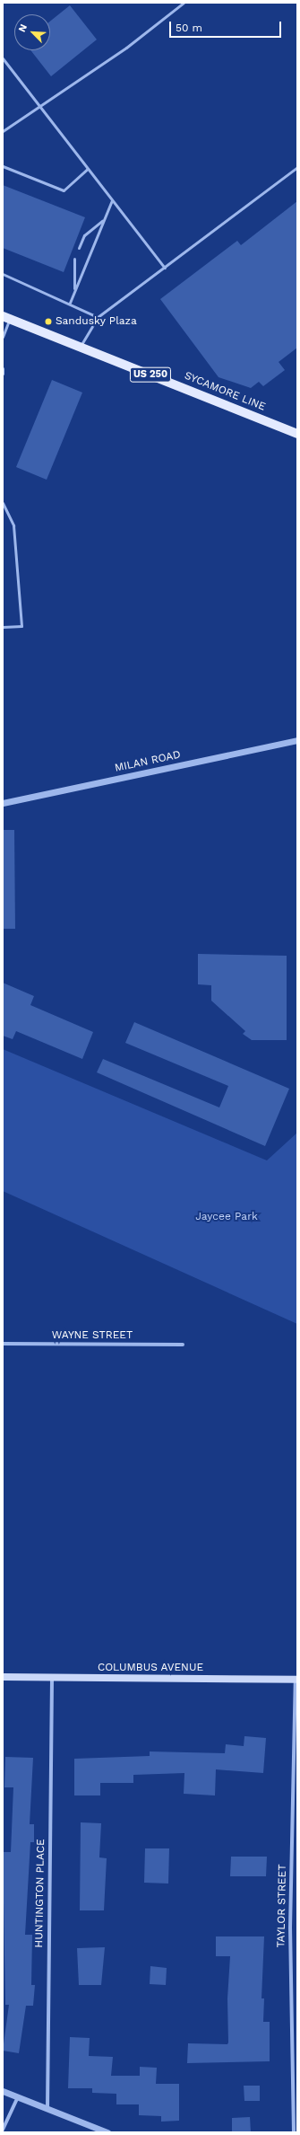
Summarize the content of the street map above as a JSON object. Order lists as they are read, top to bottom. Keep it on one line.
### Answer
{"streets":{"main road":["US 250","SYCAMORE LINE","COLUMBUS AVENUE"],"street":["MILAN ROAD","WAYNE STREET","HUNTINGTON PLACE","TAYLOR STREET"]},"crossings":[["COLUMBUS AVENUE","HUNTINGTON PLACE"],["COLUMBUS AVENUE","TAYLOR STREET"]],"parks":["Jaycee Park"],"places":["Sandusky Plaza"],"scale_bar":"50 m","north":"top left"}
